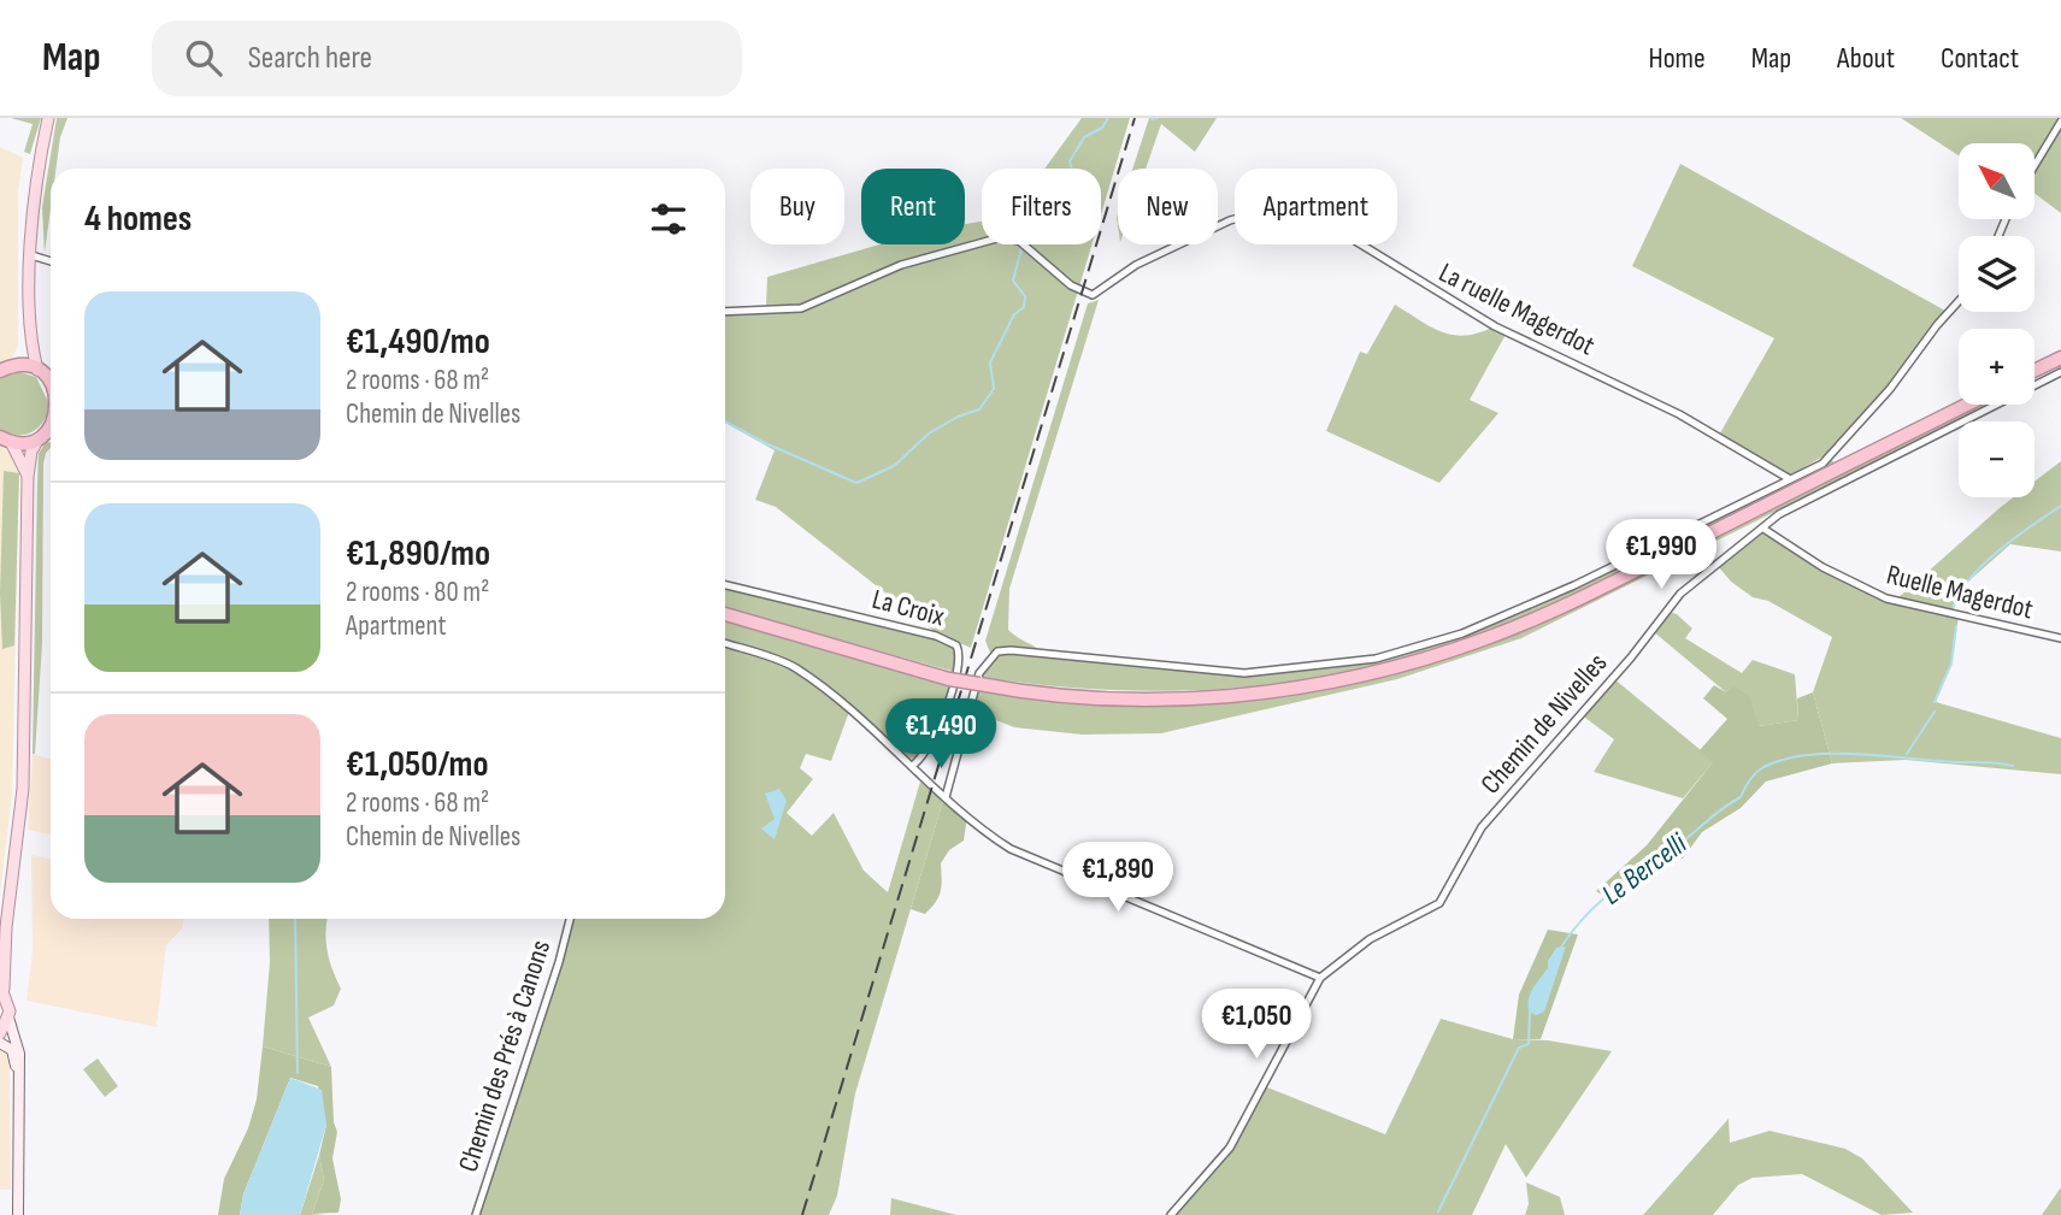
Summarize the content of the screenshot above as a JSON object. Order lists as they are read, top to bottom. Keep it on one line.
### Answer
{"streets":{"street":["La ruelle Magerdot","Ruelle Magerdot","La Croix","Chemin de Nivelles","Chemin des Prés à Canons"]},"crossings":[["Ruelle Magerdot","Chemin de Nivelles"]],"water":["Le Bercelli"],"north":"top left","page":{"header":"Map","search":"Search here","nav":["Home","Map","About","Contact"],"map_buttons":["+","−"],"chip":["Buy","Rent","Filters","New","Apartment"],"heading":"4 homes","list":[{"name":"€1,490/mo","note":"2 rooms · 68 m² · Chemin de Nivelles"},{"name":"€1,890/mo","note":"2 rooms · 80 m² · Apartment"},{"name":"€1,050/mo","note":"2 rooms · 68 m² · Chemin de Nivelles"}],"price":["€1,990","€1,490","€1,890","€1,050"]}}
